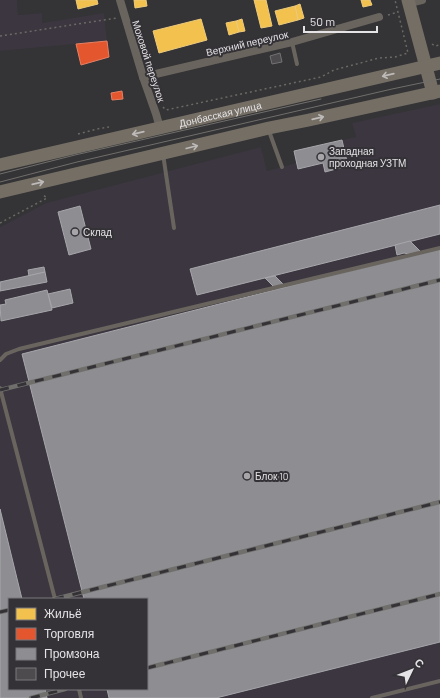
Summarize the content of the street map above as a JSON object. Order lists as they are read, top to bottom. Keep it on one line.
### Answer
{"streets":{"main road":["Донбасская улица"],"street":["Верхний переулок","Моховой переулок"]},"crossings":[["Верхний переулок","Моховой переулок"],["Моховой переулок","Донбасская улица"]],"places":["Западная проходная УЗТМ","Склад","Блок 10"],"legend":["Жильё","Торговля","Промзона","Прочее"],"scale_bar":"50 m","north":"top right"}
